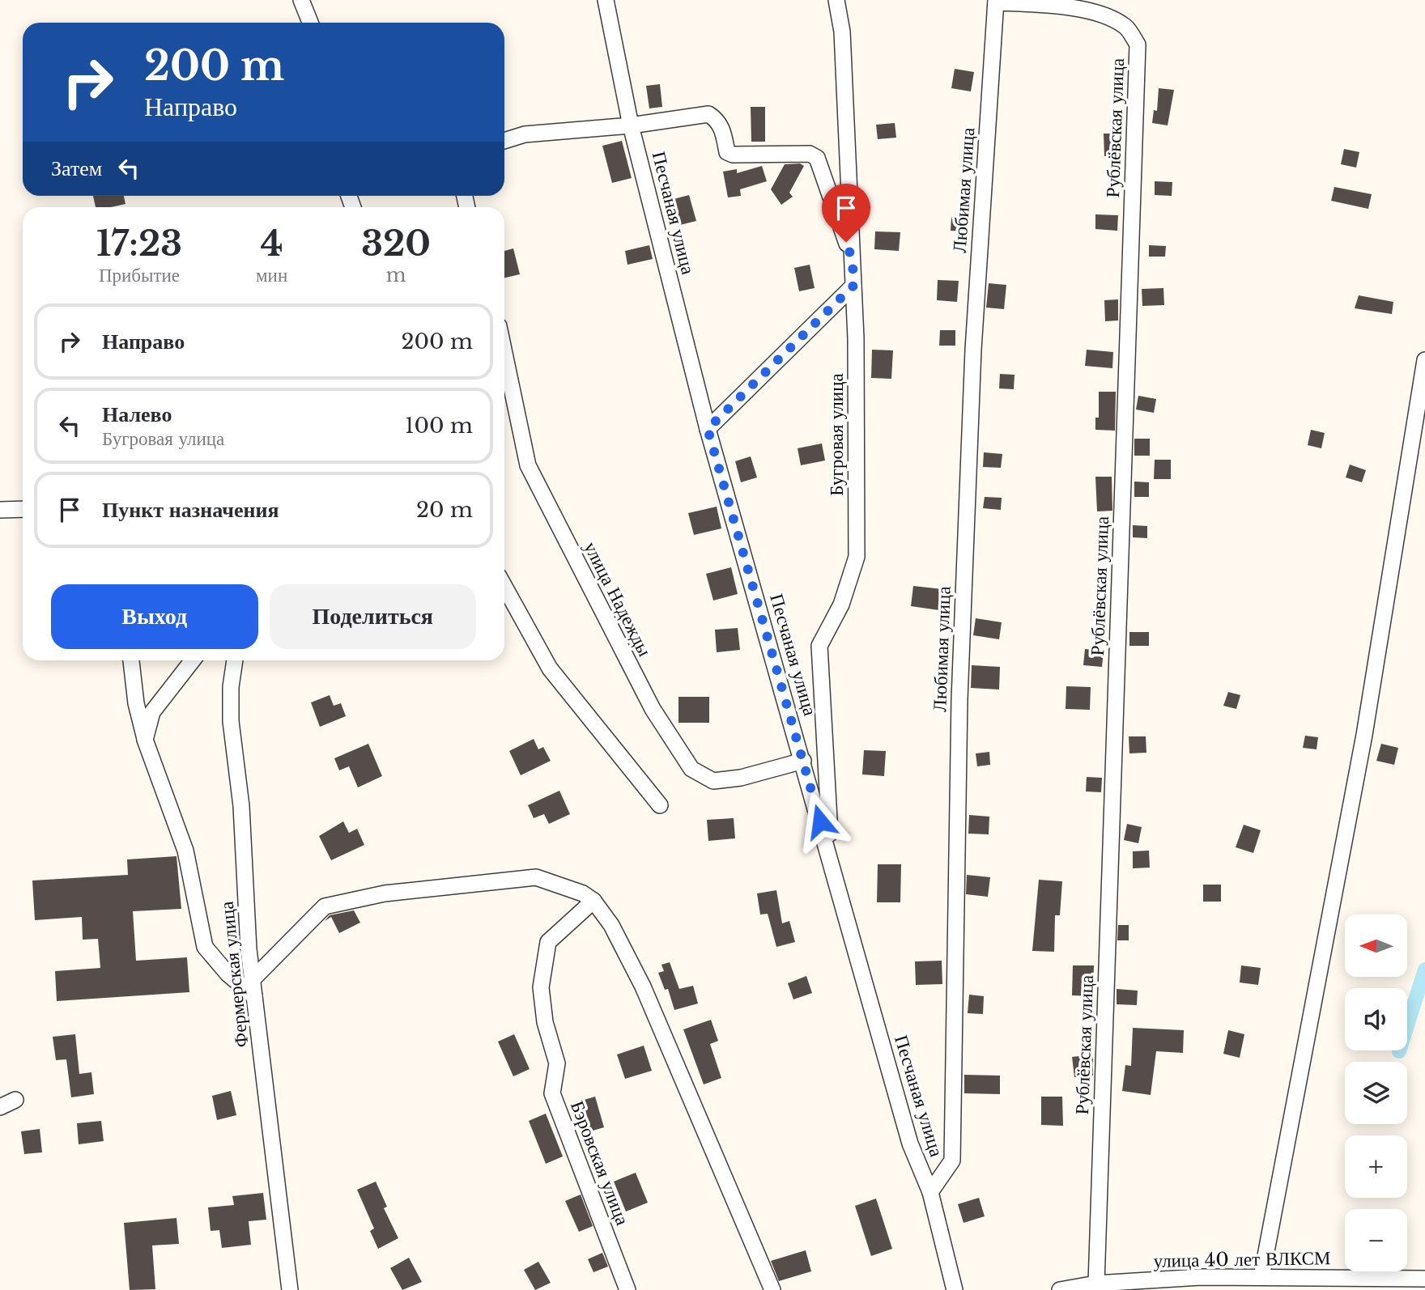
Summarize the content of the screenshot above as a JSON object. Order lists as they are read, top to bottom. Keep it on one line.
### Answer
{"streets":{"street":["Рублёвская улица","Любимая улица","Песчаная улица","Бугровая улица","улица Надежды","Фермерская улица","Бэровская улица","улица 40 лет ВЛКСМ"]},"crossings":[["Рублёвская улица","Любимая улица"],["Рублёвская улица","улица 40 лет ВЛКСМ"],["Любимая улица","Песчаная улица"],["Песчаная улица","Бугровая улица"],["Песчаная улица","улица Надежды"]],"north":"left","page":{"turn":["200 m","Направо"],"then":"Затем","eta":["17:23","Прибытие","4","мин","320","m"],"list":[{"name":"Направо","value":"200 m"},{"name":"Налево","note":"Бугровая улица","value":"100 m"},{"name":"Пункт назначения","value":"20 m"}],"buttons":["Выход","Поделиться"],"map_buttons":["+","−"]}}
